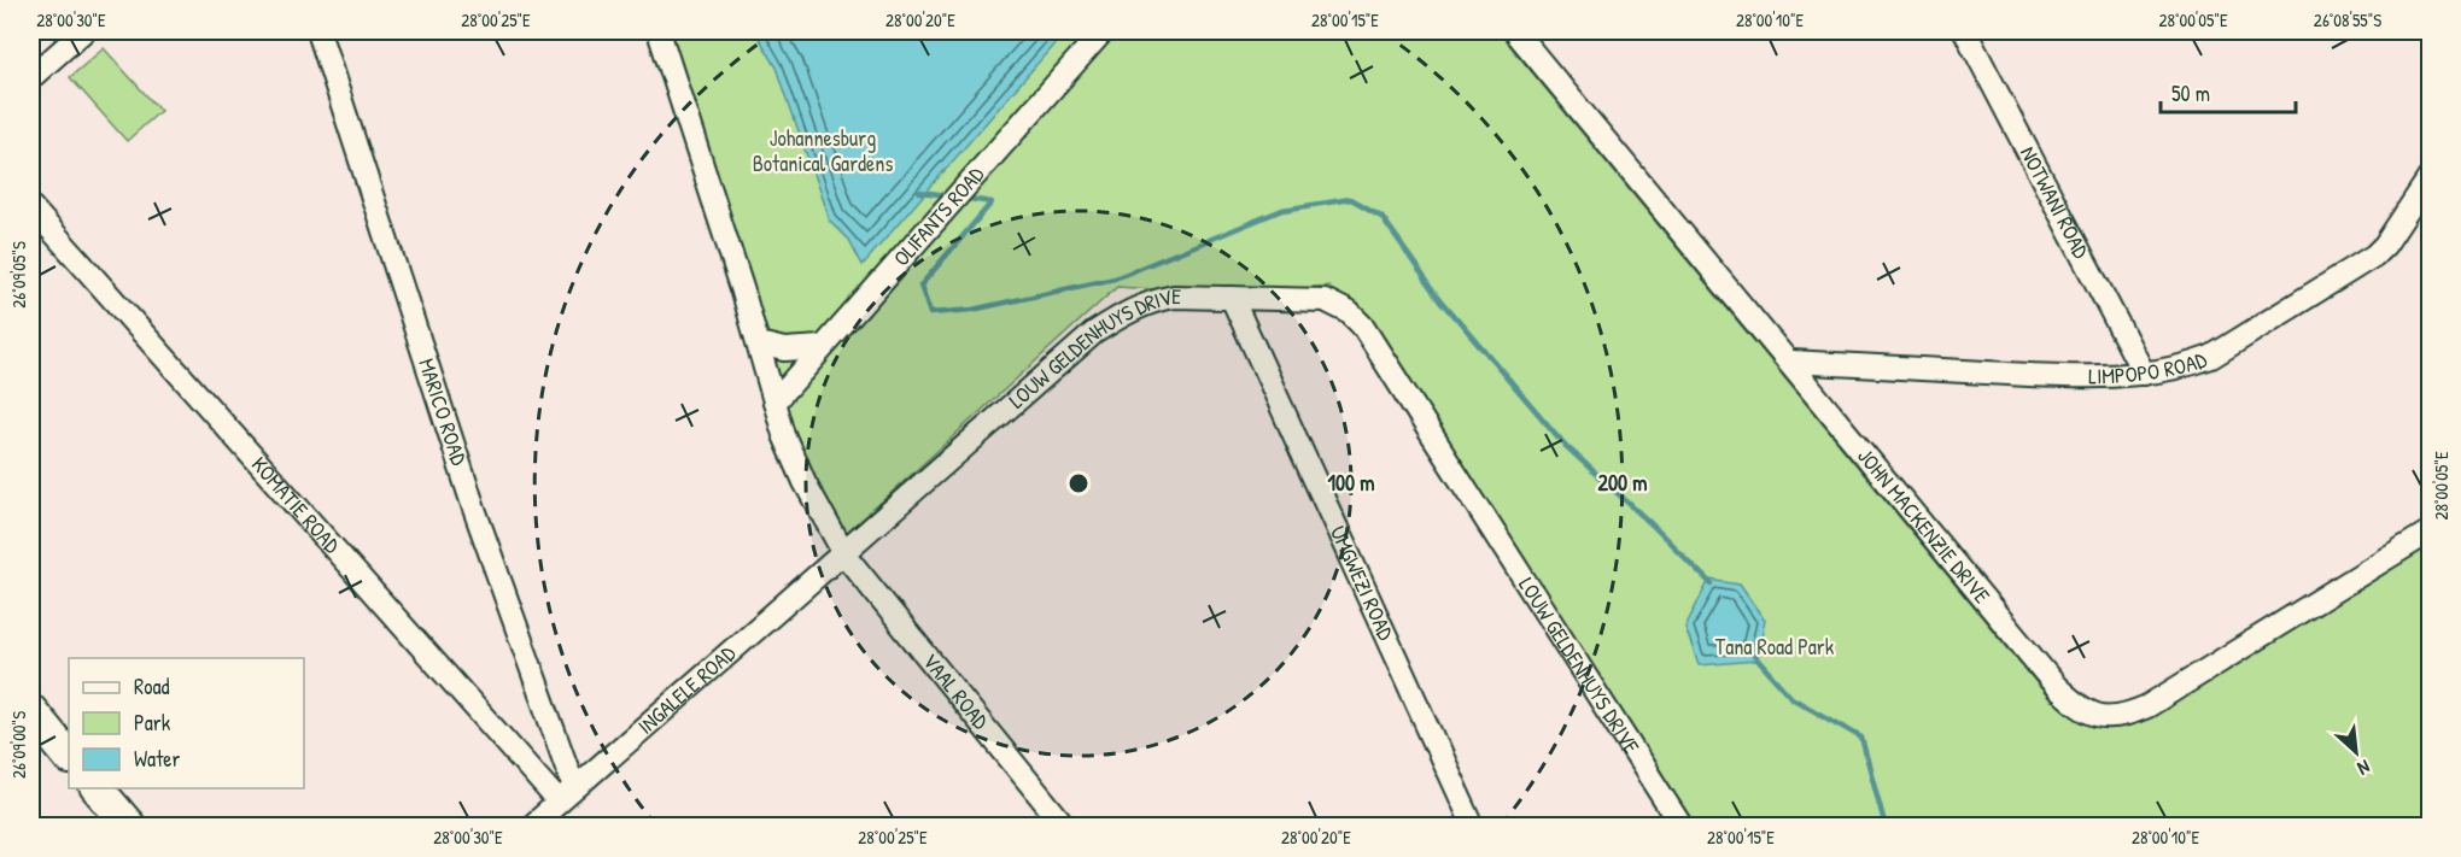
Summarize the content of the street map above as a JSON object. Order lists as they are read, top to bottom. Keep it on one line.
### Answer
{"streets":{"street":["NOTWANI ROAD","OLIFANTS ROAD","LOUW GELDENHUYS DRIVE","LIMPOPO ROAD","MARICO ROAD","KOMATIE ROAD","JOHN MACKENZIE DRIVE","UMGWEZI ROAD","INGALELE ROAD","VAAL ROAD"]},"crossings":[["NOTWANI ROAD","LIMPOPO ROAD"],["LOUW GELDENHUYS DRIVE","UMGWEZI ROAD"],["LOUW GELDENHUYS DRIVE","INGALELE ROAD"],["LOUW GELDENHUYS DRIVE","VAAL ROAD"],["LIMPOPO ROAD","JOHN MACKENZIE DRIVE"],["MARICO ROAD","KOMATIE ROAD"],["MARICO ROAD","INGALELE ROAD"],["KOMATIE ROAD","INGALELE ROAD"],["INGALELE ROAD","VAAL ROAD"]],"parks":["Johannesburg Botanical Gardens","Tana Road Park"],"legend":["Road","Park","Water"],"scale_bar":"50 m","north":"bottom right","coordinates":["28°00'30\"E","28°00'25\"E","28°00'20\"E","28°00'15\"E","28°00'10\"E","28°00'05\"E","26°08'55\"S","26°09'05\"S","26°09'00\"S"],"rings":["100 m","200 m"]}
